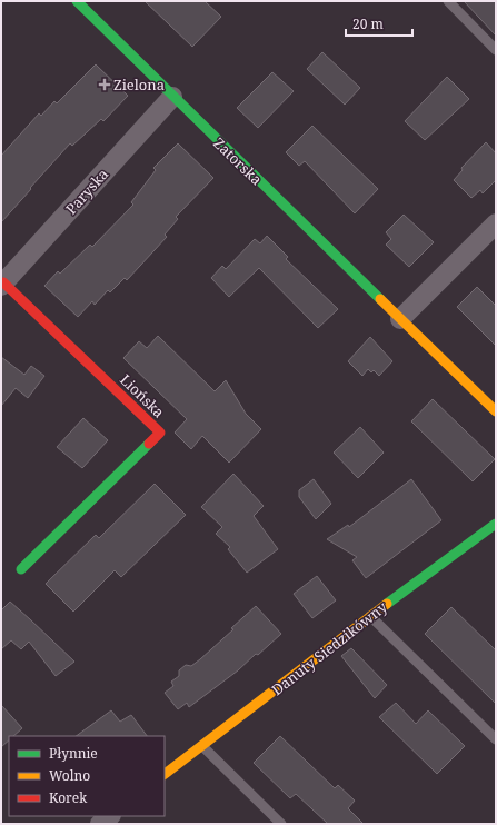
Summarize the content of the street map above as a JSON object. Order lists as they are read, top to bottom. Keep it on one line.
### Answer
{"streets":{"street":["Zatorska","Paryska","Liońska","Danuty Siedzikówny"]},"crossings":[["Zatorska","Paryska"],["Paryska","Liońska"]],"places":{"health":["Zielona"]},"legend":["Płynnie","Wolno","Korek"],"scale_bar":"20 m"}
